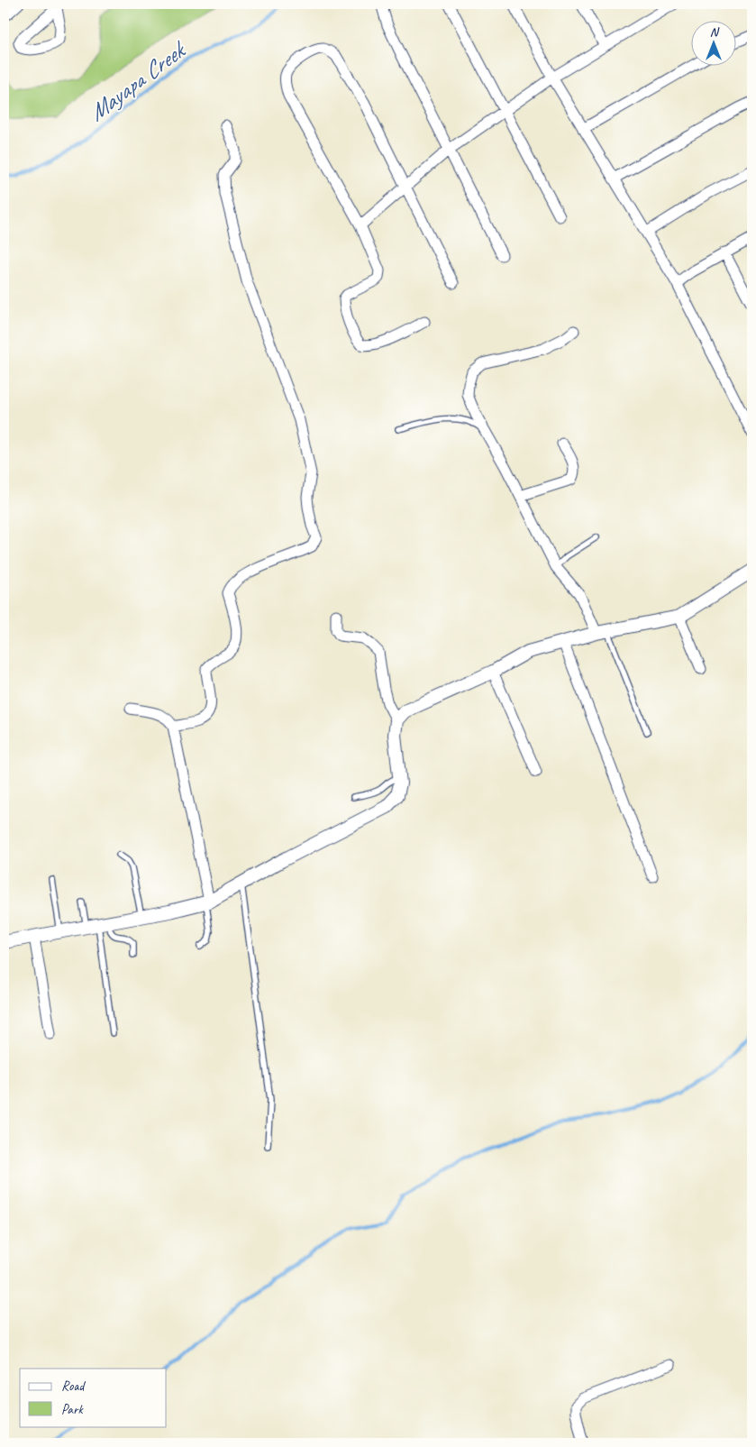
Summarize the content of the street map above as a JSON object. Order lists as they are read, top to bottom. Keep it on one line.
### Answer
{"water":["Mayapa Creek"],"legend":["Road","Park"],"north":"top"}
